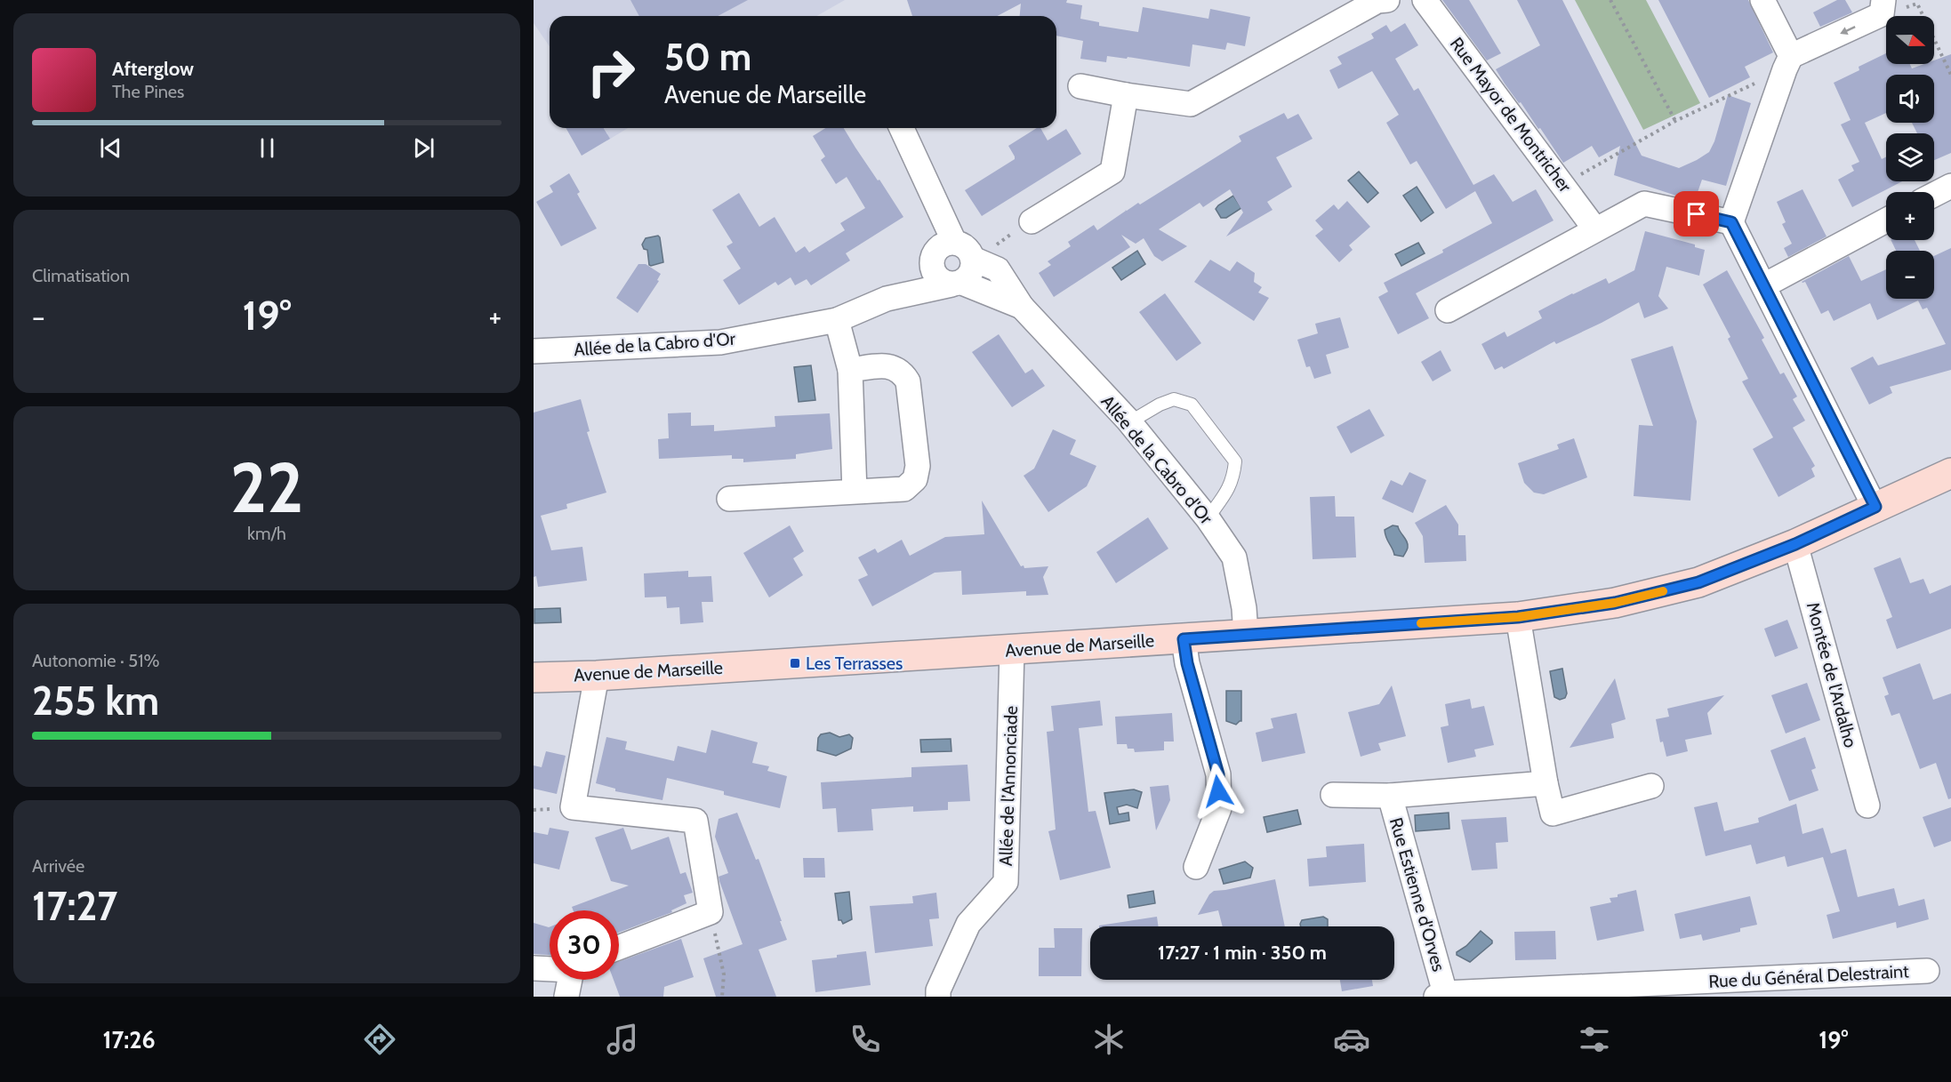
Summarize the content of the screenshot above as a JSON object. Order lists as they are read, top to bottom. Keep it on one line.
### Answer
{"streets":{"street":["Rue Mayor de Montricher","Allée de la Cabro d'Or","Avenue de Marseille","Montée de l'Ardalho","Allée de l’Annonciade","Rue Estienne d'Orves","Rue du Général Delestraint"]},"crossings":[["Allée de la Cabro d'Or","Avenue de Marseille"],["Avenue de Marseille","Montée de l'Ardalho"],["Avenue de Marseille","Allée de l’Annonciade"],["Rue Estienne d'Orves","Rue du Général Delestraint"]],"places":{"transit":["Les Terrasses"]},"north":"right","page":{"map_buttons":["+","−"],"turn":["50 m","Avenue de Marseille"],"song":["Afterglow","The Pines"],"tile":["Climatisation",["22","km/h"],["Autonomie · 51%","255 km"],["Arrivée","17:27"]],"heat":["−","19°","+"],"limit":"30","trip":"17:27 · 1 min · 350 m","tabs":["17:26","19°"]}}
